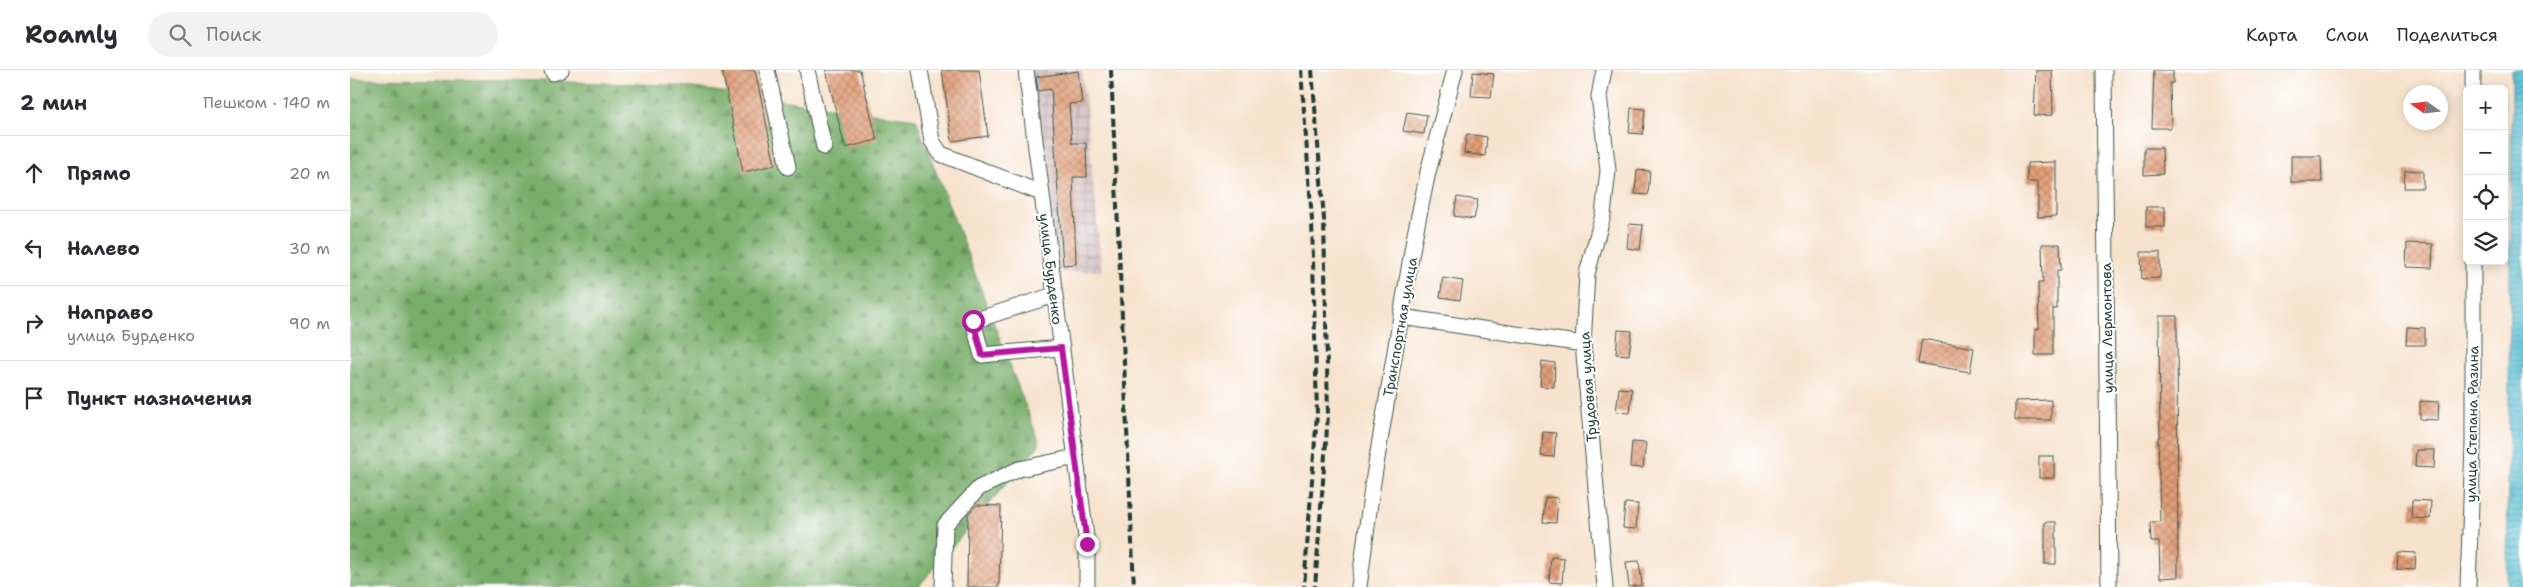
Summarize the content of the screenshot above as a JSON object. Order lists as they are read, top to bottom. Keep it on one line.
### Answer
{"streets":{"street":["улица Бурденко","Транспортная улица","улица Лермонтова","Трудовая улица","улица Степана Разина"]},"north":"left","page":{"header":"Roamly","search":"Поиск","nav":["Карта","Слои","Поделиться"],"heading":["2 мин","Пешком · 140 m"],"map_buttons":["+","−"],"list":[["Прямо","20 m"],["Налево","30 m"],["Направо","улица Бурденко","90 m"],"Пункт назначения"]}}
